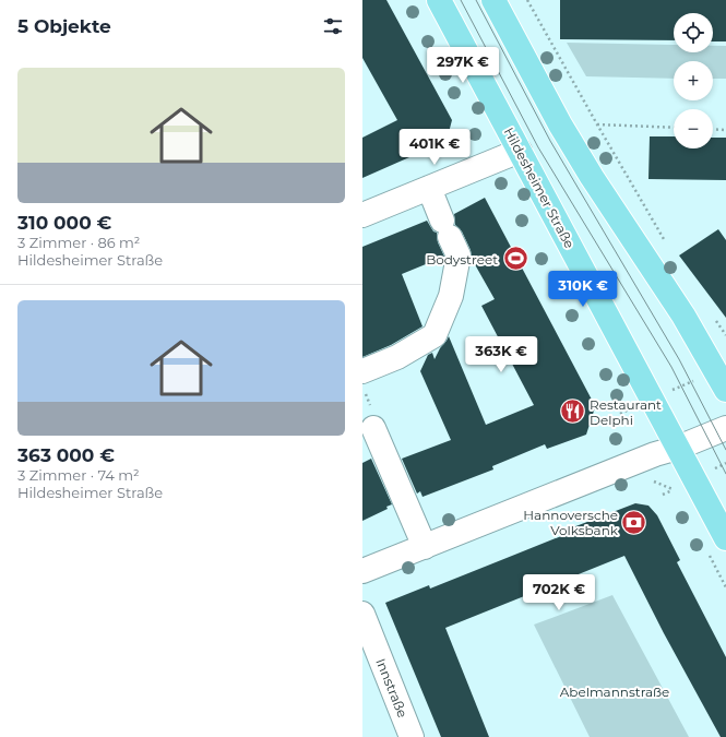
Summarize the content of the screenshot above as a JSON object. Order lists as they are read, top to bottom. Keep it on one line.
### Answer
{"streets":{"main road":["Hildesheimer Straße"],"street":["Innstraße"]},"parks":["Abelmannstraße"],"places":{"sports":["Bodystreet"],"restaurant":["Restaurant Delphi"],"bank":["Hannoversche Volksbank"]},"page":{"heading":"5 Objekte","map_buttons":["+","−"],"price":["297K €","401K €","310K €","363K €","702K €"],"list":[{"name":"310 000 €","note":"3 Zimmer · 86 m² · Hildesheimer Straße"},{"name":"363 000 €","note":"3 Zimmer · 74 m² · Hildesheimer Straße"}]}}
